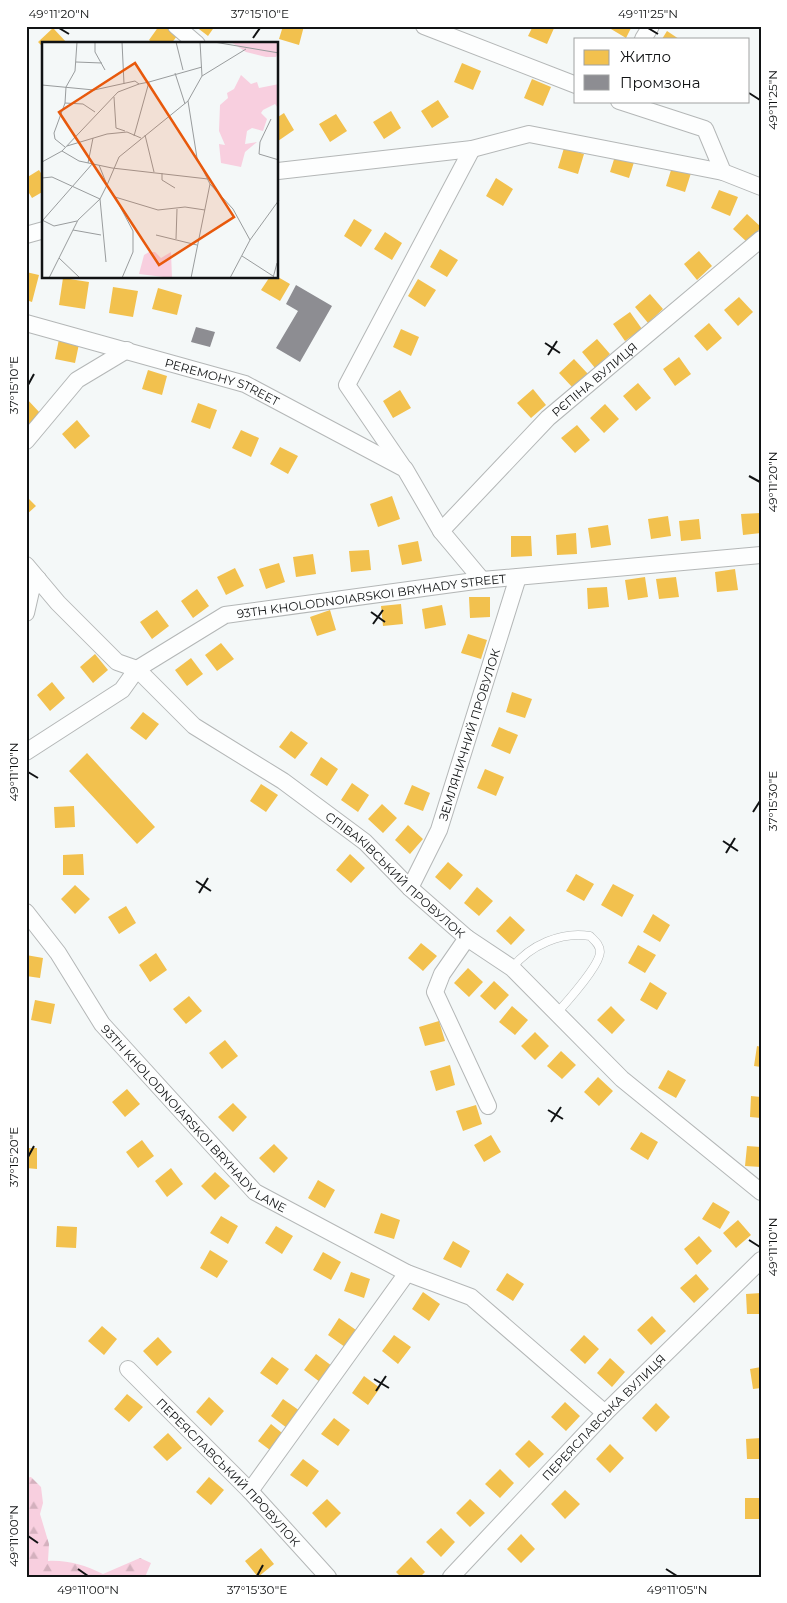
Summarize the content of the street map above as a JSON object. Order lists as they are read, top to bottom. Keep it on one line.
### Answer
{"streets":{"street":["РЄПІНА ВУЛИЦЯ","PEREMOHY STREET","93TH KHOLODNOIARSKOI BRYHADY STREET","ЗЕМЛЯНИЧНИЙ ПРОВУЛОК","СПІВАКІВСЬКИЙ ПРОВУЛОК","93TH KHOLODNOIARSKOI BRYHADY LANE","ПЕРЕЯСЛАВСЬКА ВУЛИЦЯ","ПЕРЕЯСЛАВСЬКИЙ ПРОВУЛОК"]},"crossings":[["93TH KHOLODNOIARSKOI BRYHADY STREET","ЗЕМЛЯНИЧНИЙ ПРОВУЛОК"],["93TH KHOLODNOIARSKOI BRYHADY STREET","СПІВАКІВСЬКИЙ ПРОВУЛОК"],["ЗЕМЛЯНИЧНИЙ ПРОВУЛОК","СПІВАКІВСЬКИЙ ПРОВУЛОК"],["93TH KHOLODNOIARSKOI BRYHADY LANE","ПЕРЕЯСЛАВСЬКА ВУЛИЦЯ"]],"legend":["Житло","Промзона"],"coordinates":["49°11'20\"N","37°15'10\"E","49°11'25\"N","49°11'10\"N","37°15'30\"E","37°15'20\"E","49°11'00\"N","49°11'05\"N"]}
